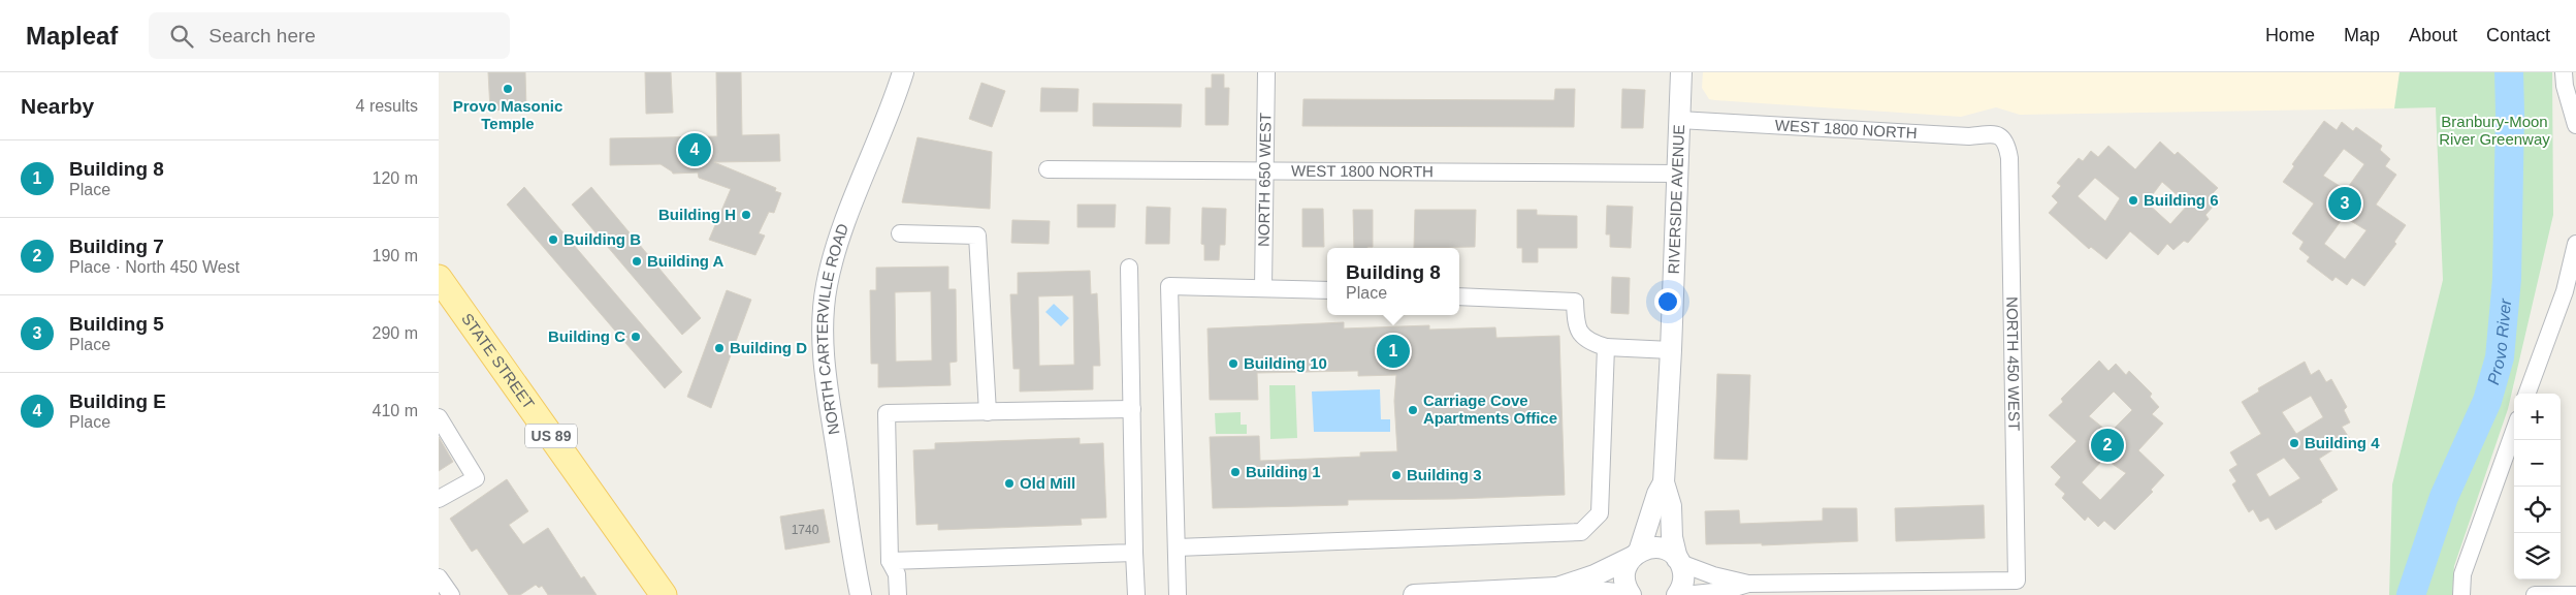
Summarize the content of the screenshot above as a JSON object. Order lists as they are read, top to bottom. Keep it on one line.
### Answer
{"streets":{"main road":["STATE STREET","US 89"],"street":["WEST 1800 NORTH","NORTH 650 WEST","RIVERSIDE AVENUE","NORTH CARTERVILLE ROAD","NORTH 450 WEST"]},"crossings":[["WEST 1800 NORTH","NORTH 650 WEST"],["WEST 1800 NORTH","RIVERSIDE AVENUE"],["WEST 1800 NORTH","NORTH 450 WEST"]],"water":["Provo River"],"parks":["Branbury-Moon River Greenway"],"places":["Provo Masonic Temple","Building 6","Building H","Building B","Building A","Building C","Building D","Building 10","Carriage Cove Apartments Office","Building 4","Building 1","Building 3","Old Mill"],"house_numbers":["1740"],"page":{"header":"Mapleaf","search":"Search here","nav":["Home","Map","About","Contact"],"heading":["Nearby","4 results"],"pins":["4","3","1","2"],"list":[{"mark":"1","name":"Building 8","note":"Place","value":"120 m"},{"mark":"2","name":"Building 7","note":"Place · North 450 West","value":"190 m"},{"mark":"3","name":"Building 5","note":"Place","value":"290 m"},{"mark":"4","name":"Building E","note":"Place","value":"410 m"}],"popup":["Building 8","Place"],"map_buttons":["+","−"]}}
